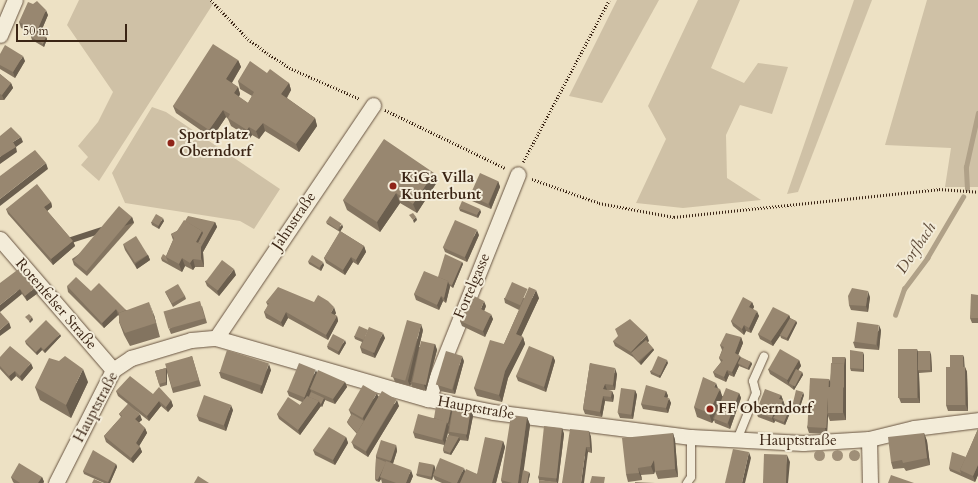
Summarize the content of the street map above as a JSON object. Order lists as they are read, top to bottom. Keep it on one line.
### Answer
{"streets":{"street":["Jahnstraße","Fortelgasse","Rotenfelser Straße","Hauptstraße"]},"crossings":[["Jahnstraße","Hauptstraße"],["Fortelgasse","Hauptstraße"],["Rotenfelser Straße","Hauptstraße"]],"water":["Dorfbach"],"places":["Sportplatz Oberndorf","KiGa Villa Kunterbunt","FF Oberndorf"],"scale_bar":"50 m"}
